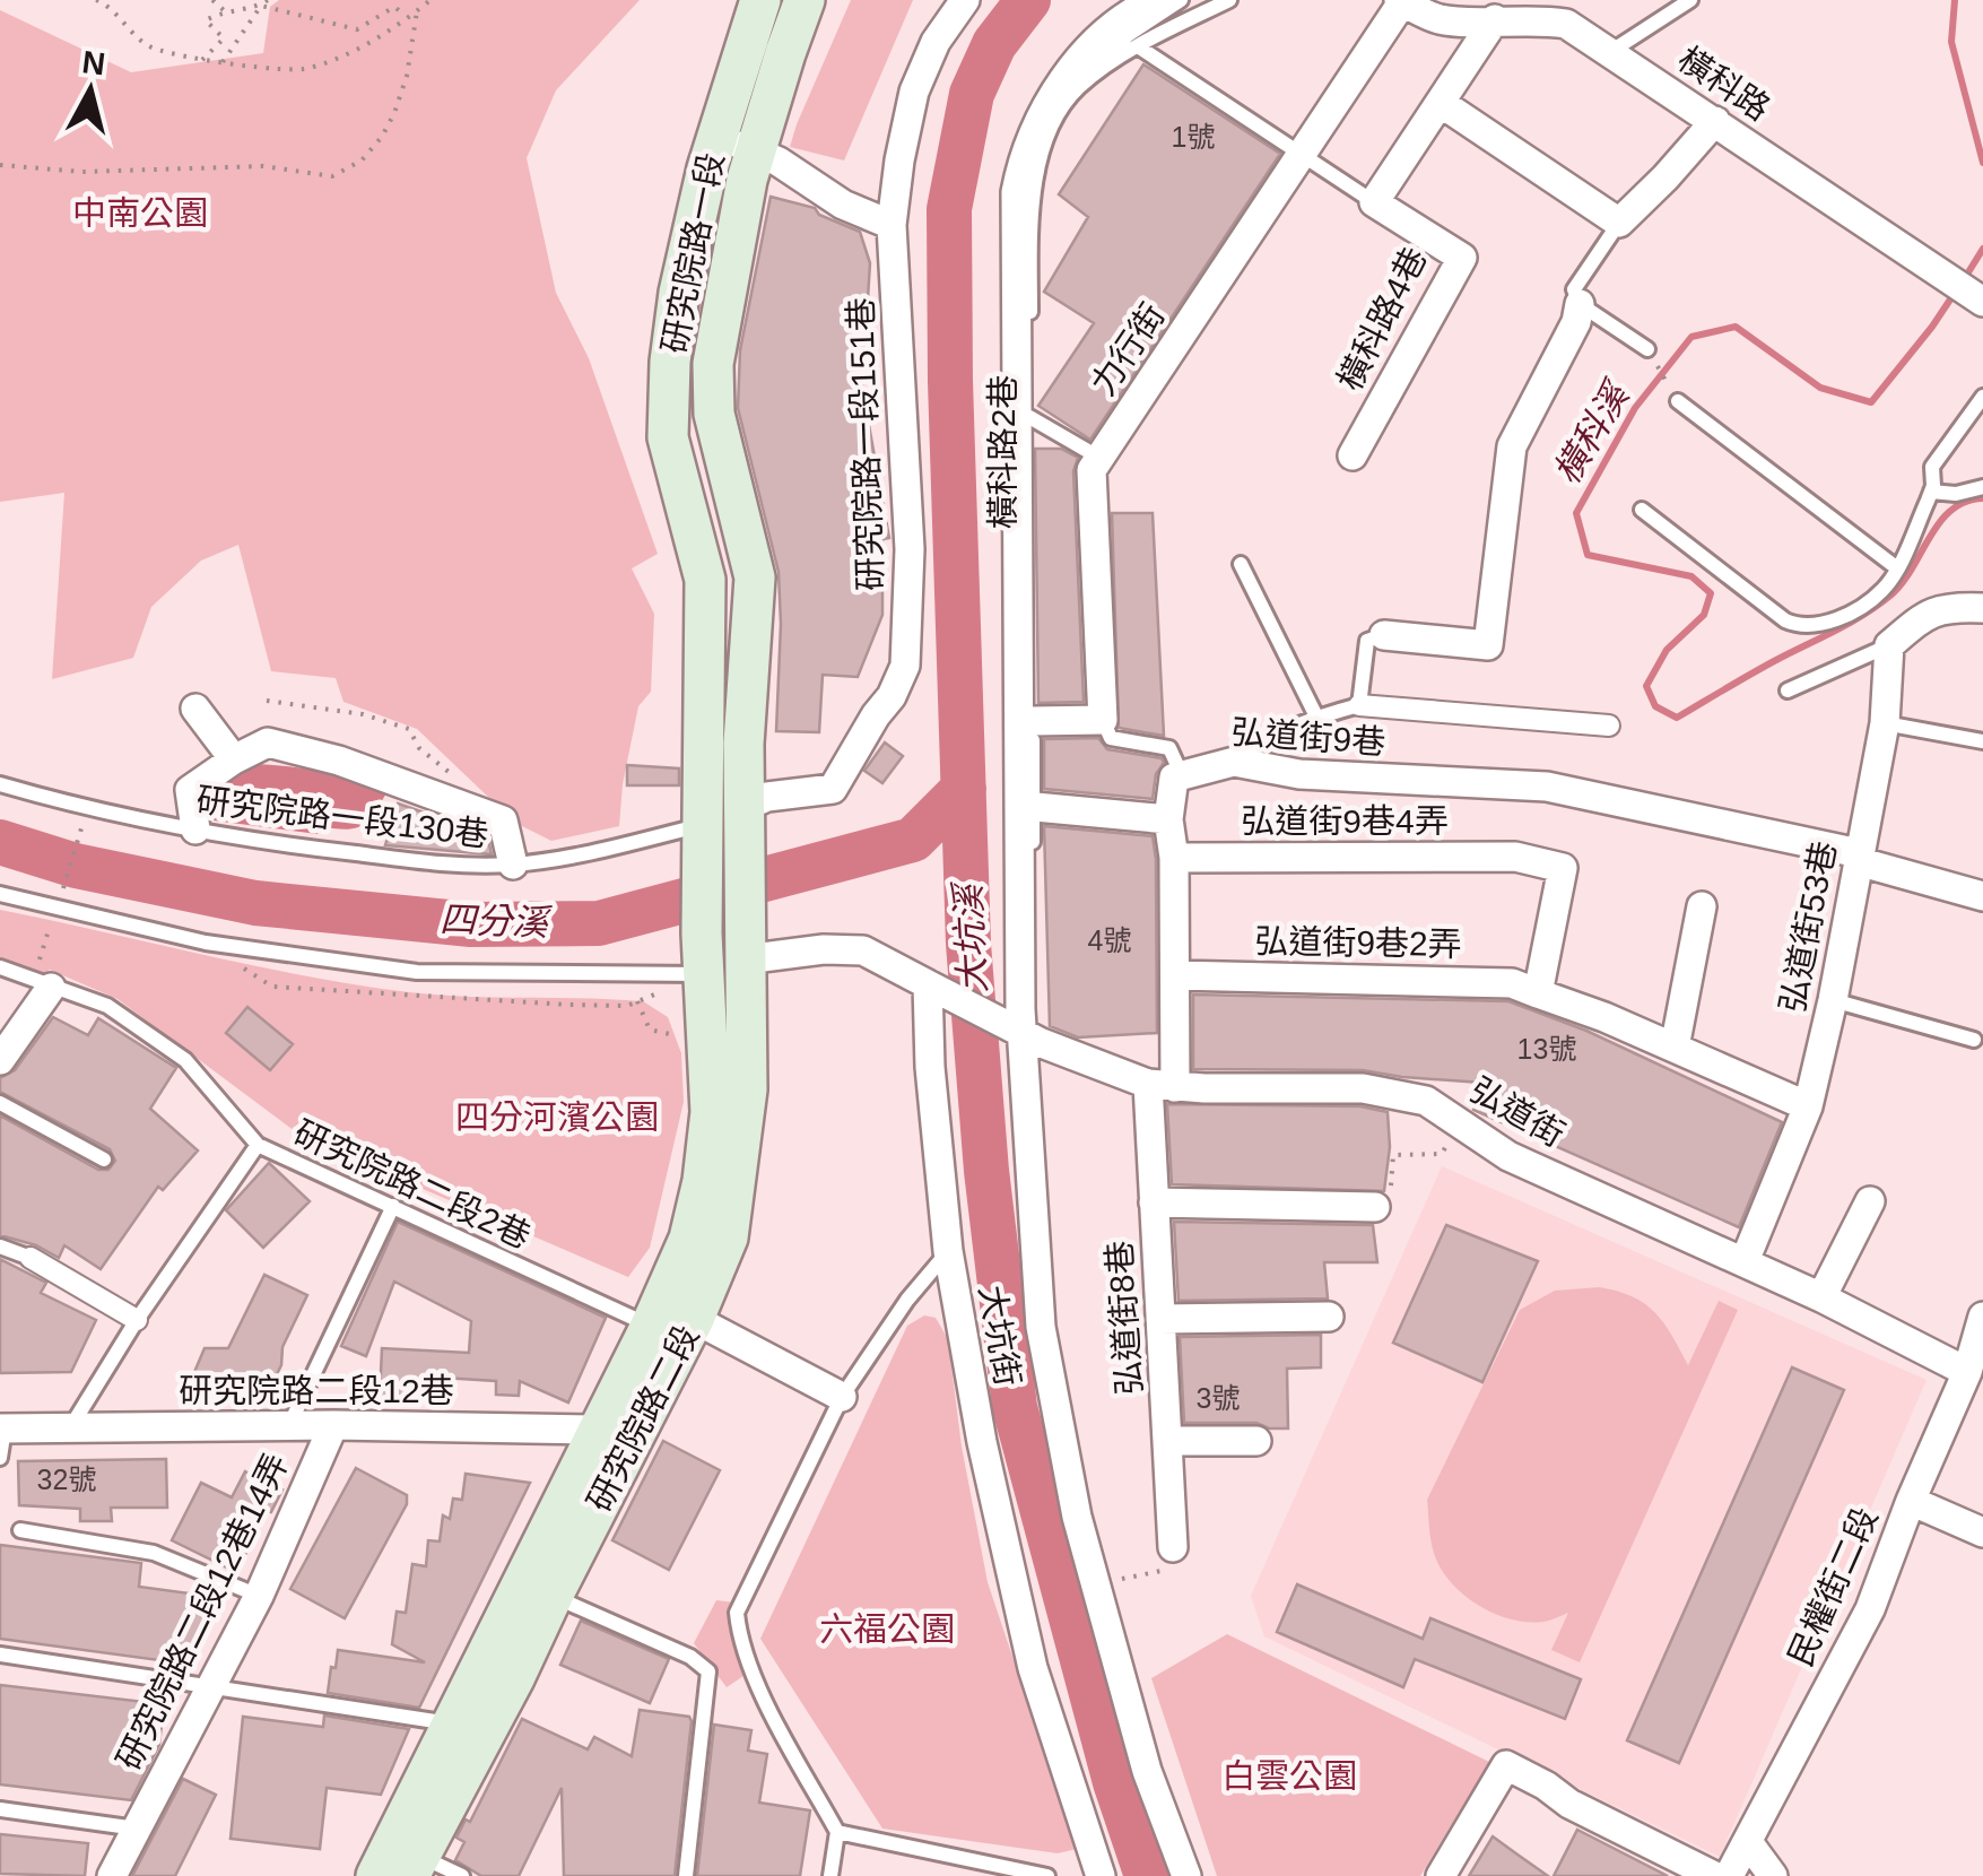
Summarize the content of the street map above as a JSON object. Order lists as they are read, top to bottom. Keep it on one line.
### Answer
{"streets":{"main road":["研究院路一段","研究院路二段"],"street":["橫科路","橫科路4巷","力行街","研究院路一段151巷","弘道街9巷","弘道街9巷4弄","弘道街53巷","弘道街9巷2弄","弘道街","弘道街8巷","大坑街","研究院路二段12巷","民權街二段","研究院路二段12巷14弄"],"lane":["橫科路2巷","研究院路一段130巷","研究院路二段2巷"]},"crossings":[["橫科路","橫科路4巷"],["橫科路","力行街"],["研究院路一段","研究院路一段151巷"],["研究院路一段","研究院路一段130巷"],["研究院路一段","研究院路二段"],["研究院路一段151巷","研究院路一段130巷"],["研究院路一段151巷","研究院路二段"],["橫科路2巷","弘道街"],["弘道街9巷","弘道街53巷"],["研究院路一段130巷","研究院路二段"],["弘道街9巷4弄","弘道街9巷2弄"],["弘道街53巷","弘道街9巷2弄"],["弘道街53巷","弘道街"],["弘道街","弘道街8巷"],["弘道街","大坑街"],["弘道街","民權街二段"],["研究院路二段2巷","研究院路二段"],["研究院路二段12巷","研究院路二段"],["研究院路二段12巷","研究院路二段12巷14弄"]],"water":["橫科溪","四分溪","大坑溪"],"parks":["中南公園","四分河濱公園","六福公園","白雲公園"],"house_numbers":["1號","4號","13號","3號","32號"],"north":"top"}
